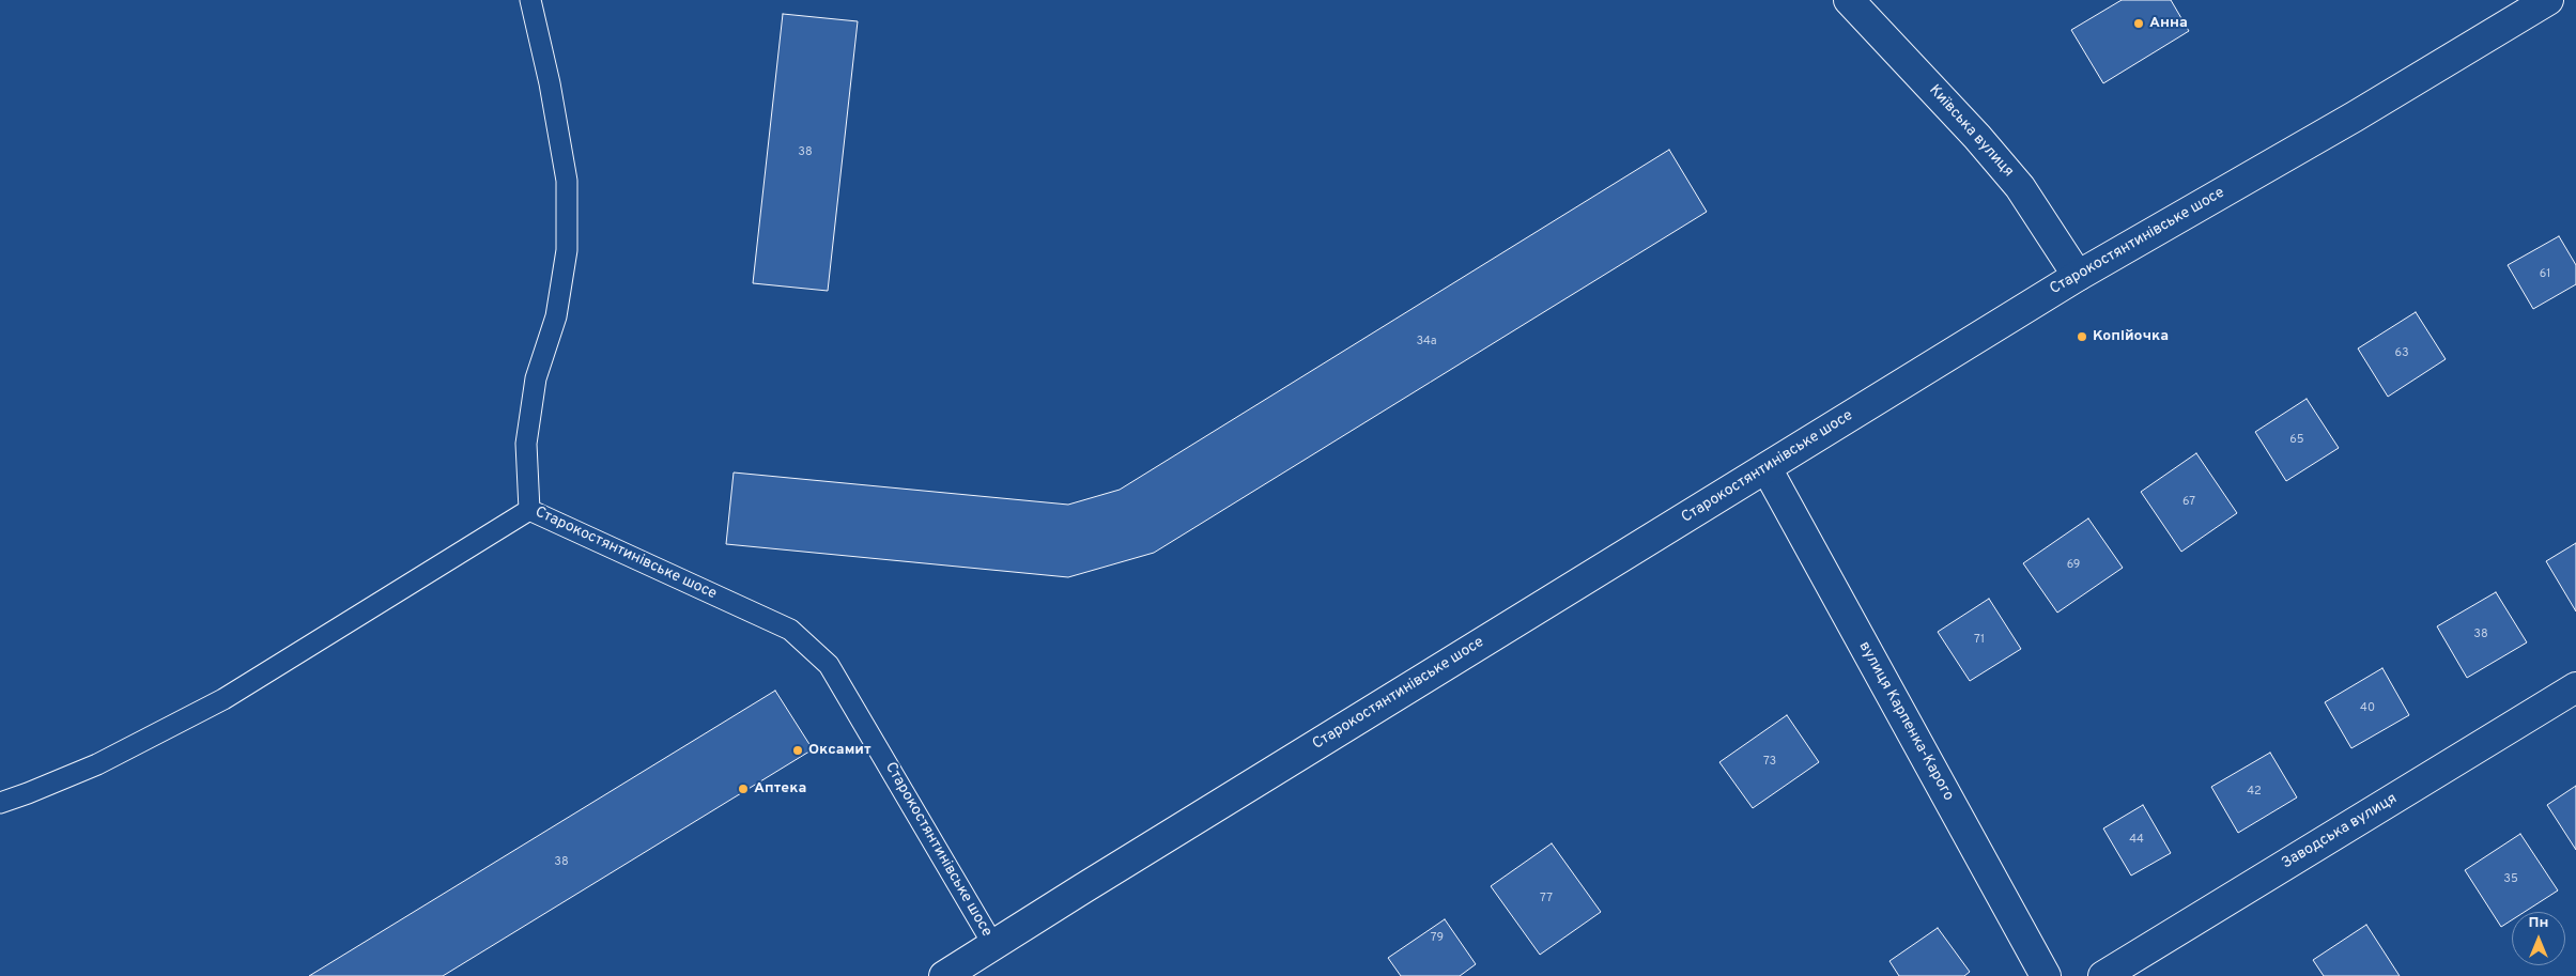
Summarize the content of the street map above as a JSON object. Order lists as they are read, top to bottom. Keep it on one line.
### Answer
{"streets":{"main road":["Київська вулиця","Старокостянтинівське шосе","вулиця Карпенка-Карого","Заводська вулиця"]},"crossings":[["Київська вулиця","Старокостянтинівське шосе"],["Старокостянтинівське шосе","вулиця Карпенка-Карого"]],"places":["Анна","Копійочка","Оксамит","Аптека"],"house_numbers":["38","61","34а","63","65","67","69","38","71","40","73","42","44","38","35","77","79"],"north":"top"}
